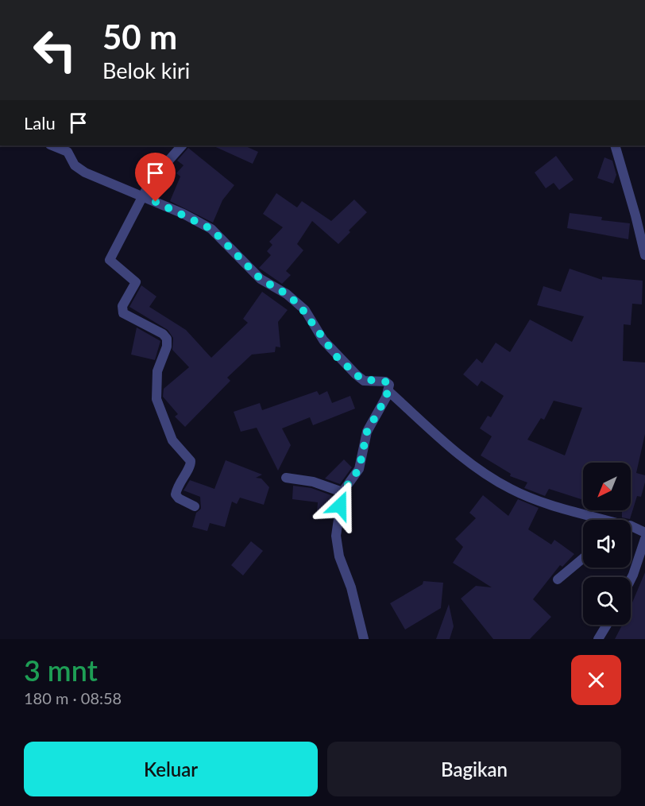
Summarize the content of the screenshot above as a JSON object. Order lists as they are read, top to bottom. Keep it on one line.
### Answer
{"north":"bottom left","page":{"turn":["50 m","Belok kiri"],"then":"Lalu","heading":["3 mnt","180 m · 08:58"],"buttons":["Keluar","Bagikan"]}}
